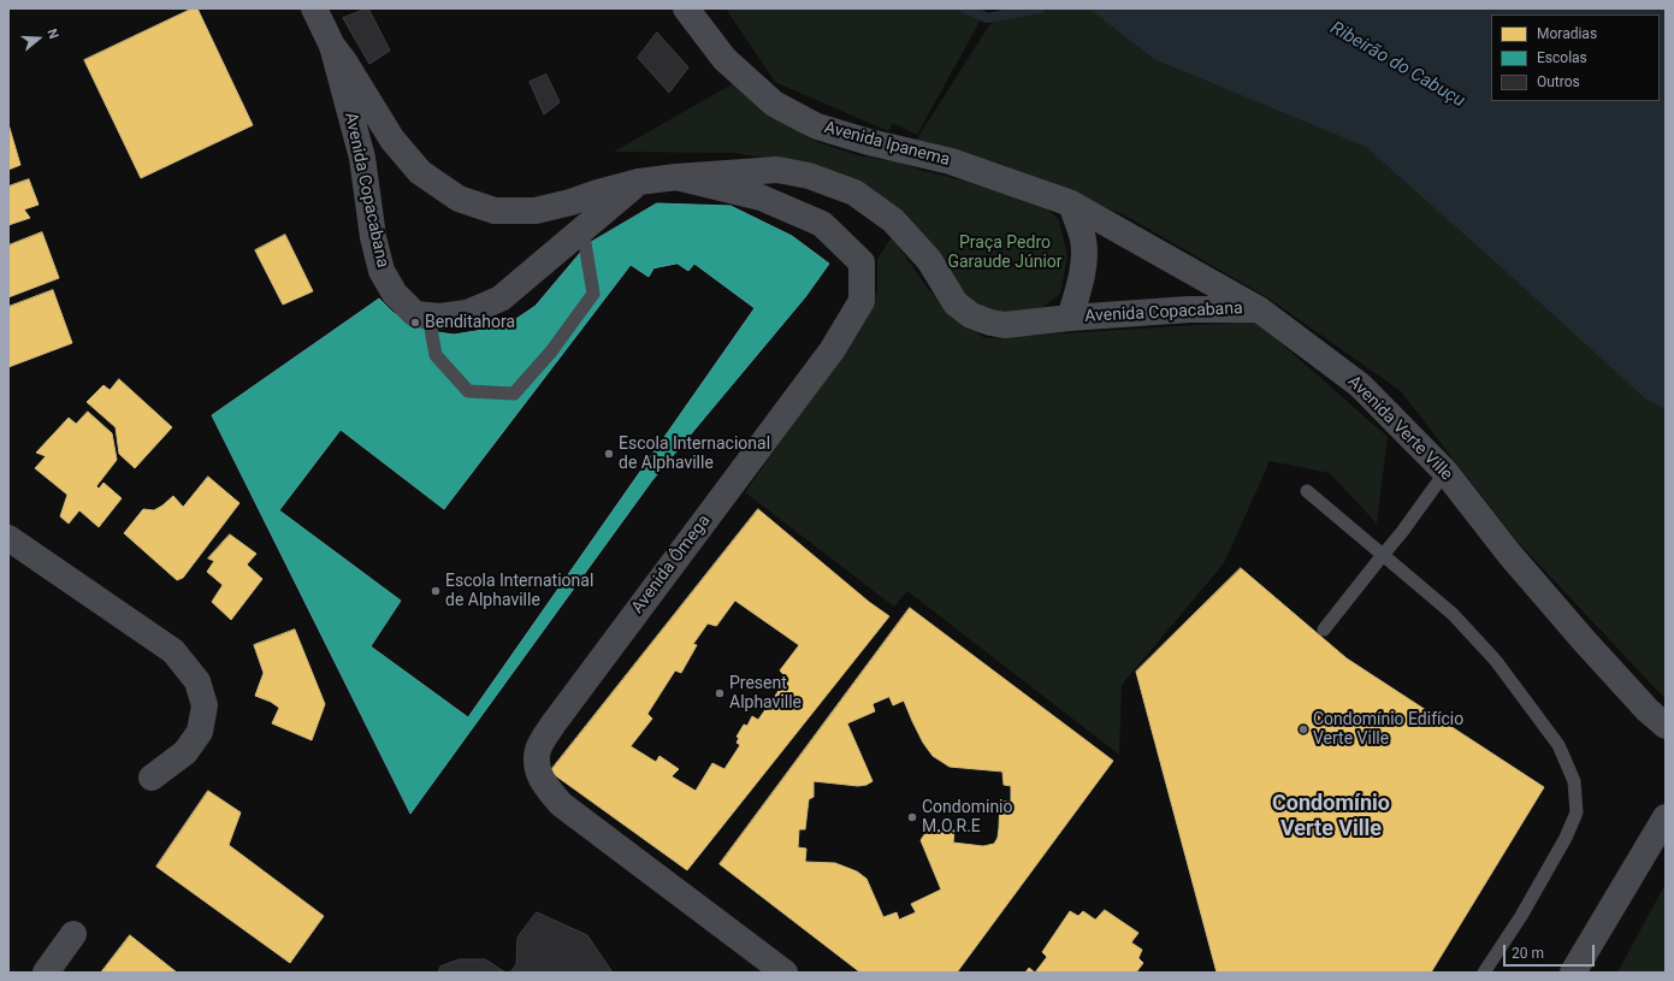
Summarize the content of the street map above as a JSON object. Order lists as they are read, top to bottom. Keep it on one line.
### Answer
{"streets":{"street":["Avenida Ipanema","Avenida Copacabana","Avenida Verte Ville","Avenida Ômega"]},"crossings":[["Avenida Ipanema","Avenida Copacabana"],["Avenida Ipanema","Avenida Verte Ville"],["Avenida Copacabana","Avenida Verte Ville"],["Avenida Copacabana","Avenida Ômega"]],"districts":["Condomínio Verte Ville"],"water":["Ribeirão do Cabuçu"],"parks":["Praça Pedro Garaude Júnior"],"places":["Benditahora","Escola Internacional de Alphaville","Escola International de Alphaville","Present Alphaville","Condomínio Edifício Verte Ville","Condominio M.O.R.E"],"legend":["Moradias","Escolas","Outros"],"scale_bar":"20 m","north":"right"}
